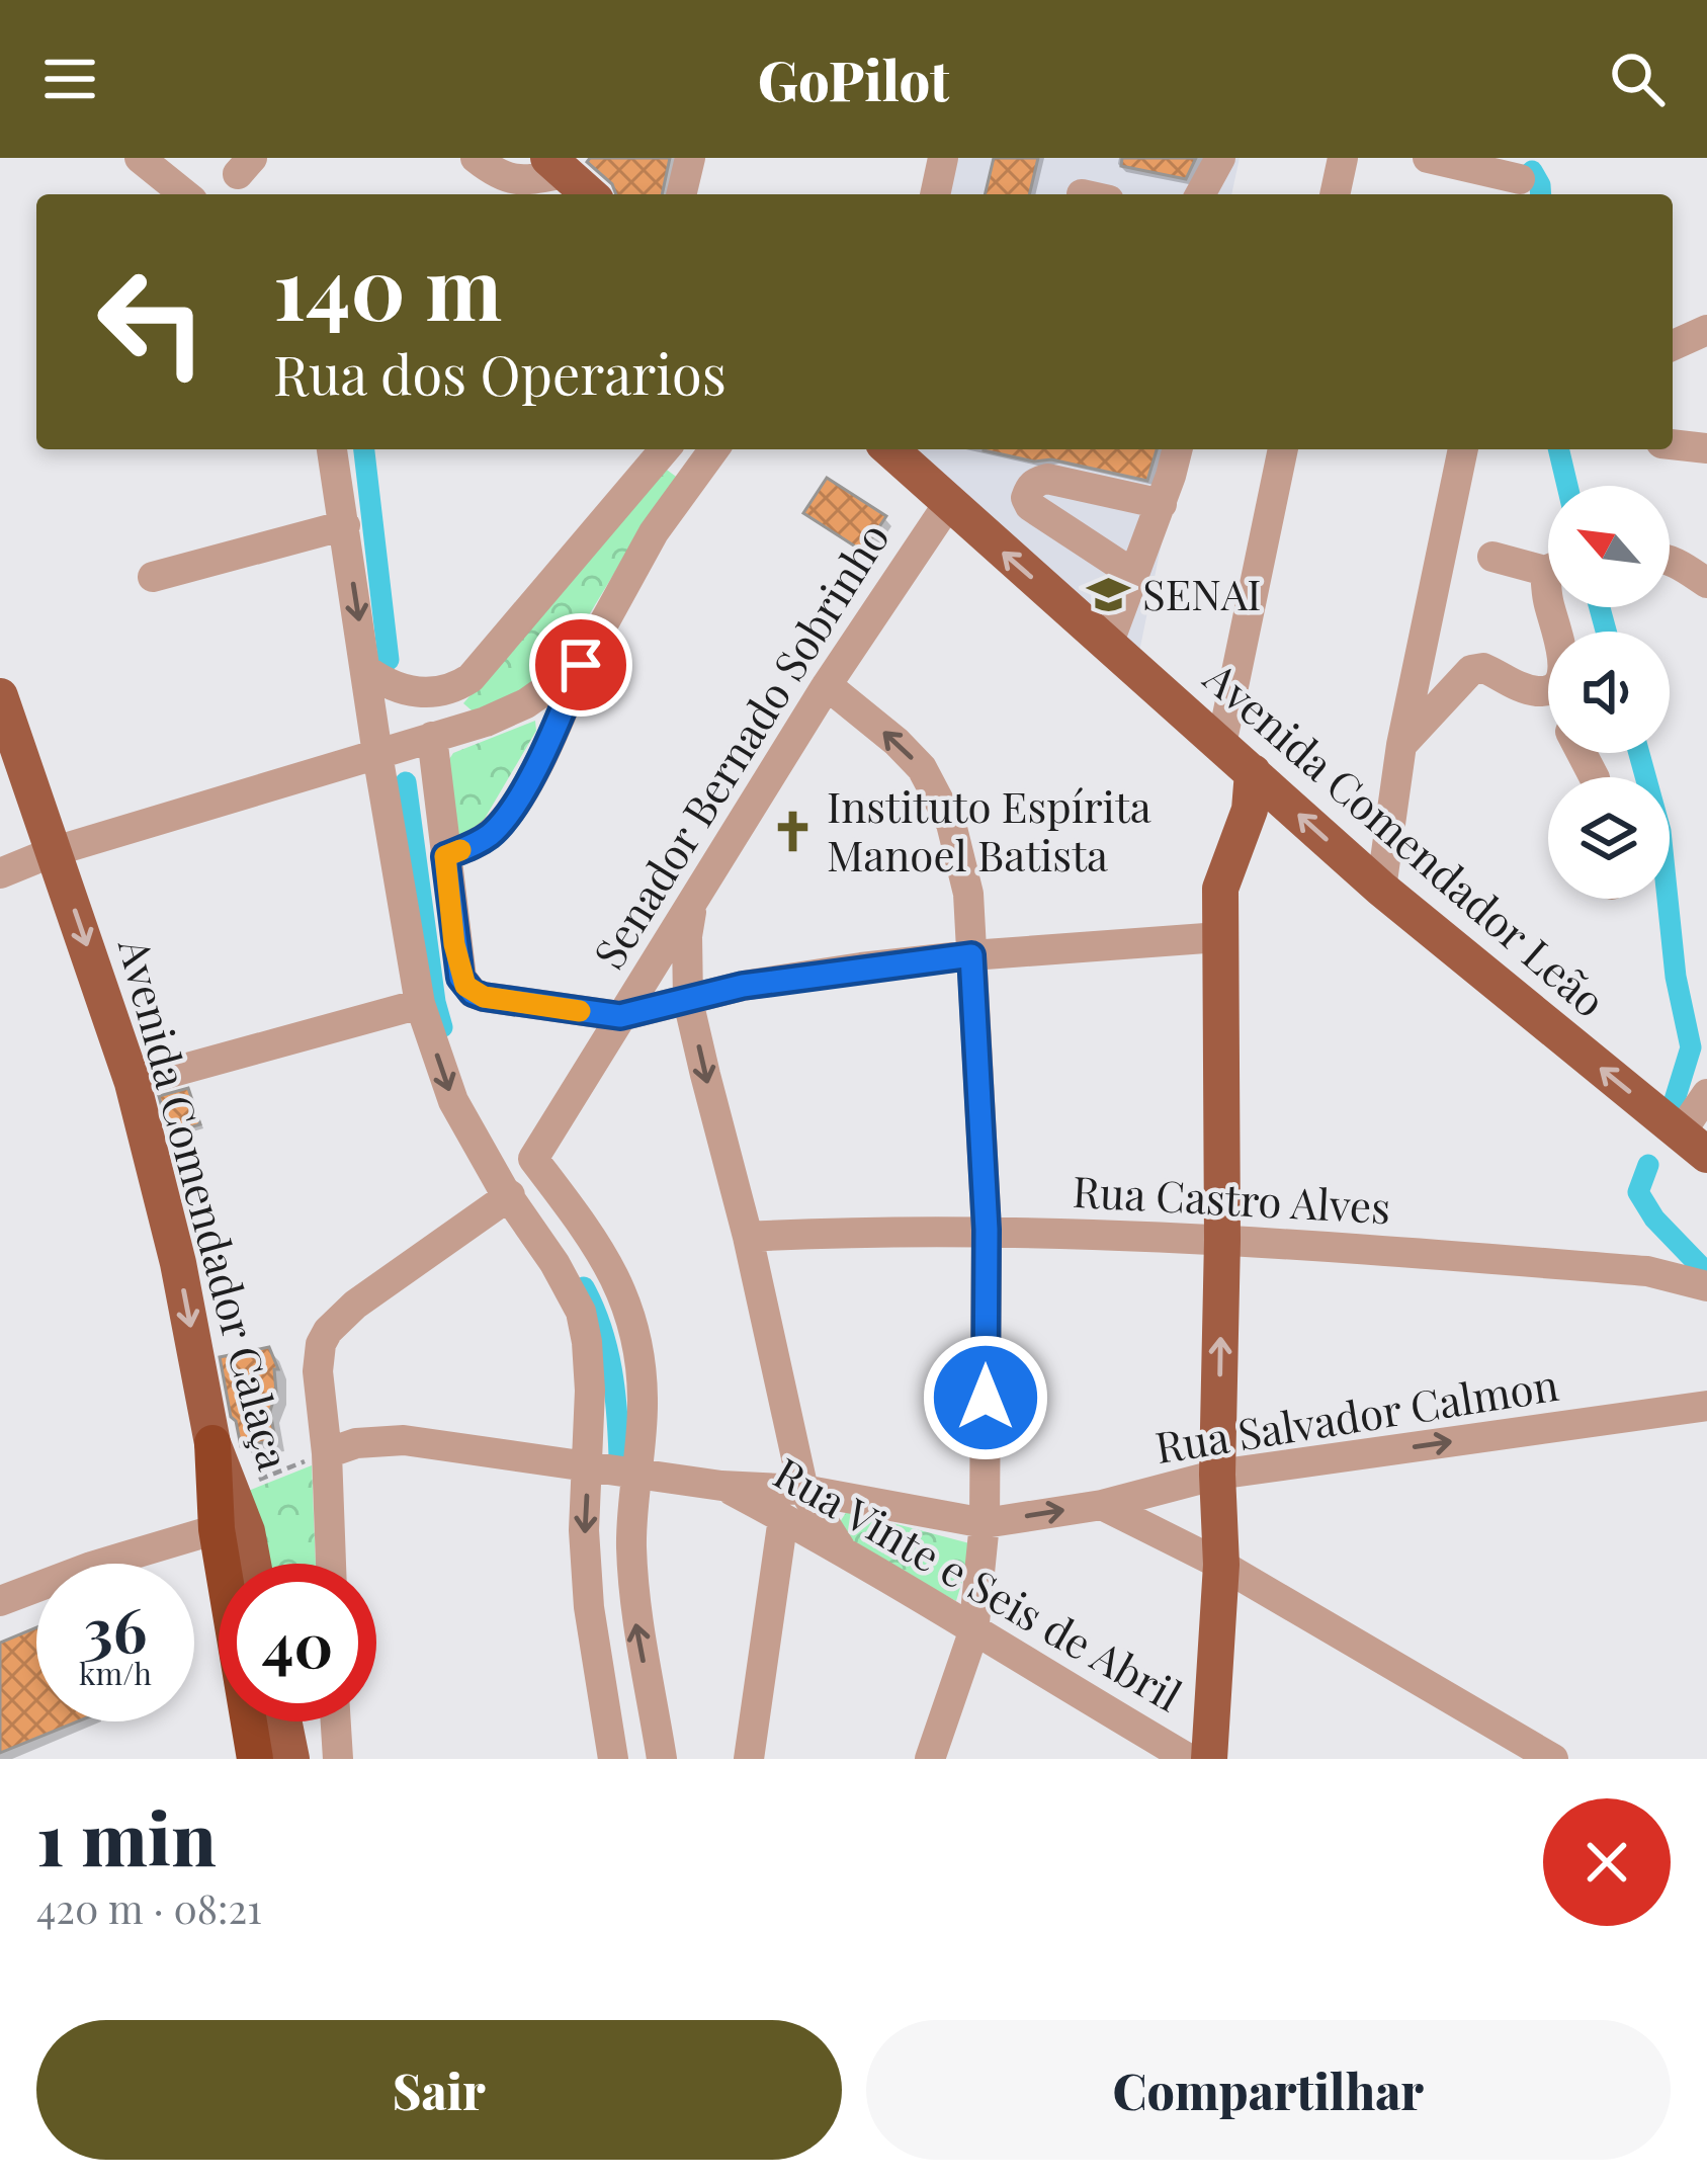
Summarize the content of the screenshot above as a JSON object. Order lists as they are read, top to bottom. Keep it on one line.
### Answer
{"streets":{"main road":["Avenida Comendador Leão","Avenida Comendador Calaça"],"street":["Senador Bernado Sobrinho","Rua Castro Alves","Rua Salvador Calmon","Rua Vinte e Seis de Abril"]},"crossings":[["Senador Bernado Sobrinho","Avenida Comendador Leão"],["Senador Bernado Sobrinho","Rua Salvador Calmon"],["Rua Salvador Calmon","Rua Vinte e Seis de Abril"]],"one_way":["Avenida Comendador Leão","Avenida Comendador Calaça","Rua Salvador Calmon"],"places":{"school or university":["SENAI"],"church":["Instituto Espírita Manoel Batista"]},"north":"top left","page":{"header":"GoPilot","turn":["140 m","Rua dos Operarios"],"speed":"36 km/h","limit":"40","heading":["1 min","420 m · 08:21"],"buttons":["Sair","Compartilhar"]}}
